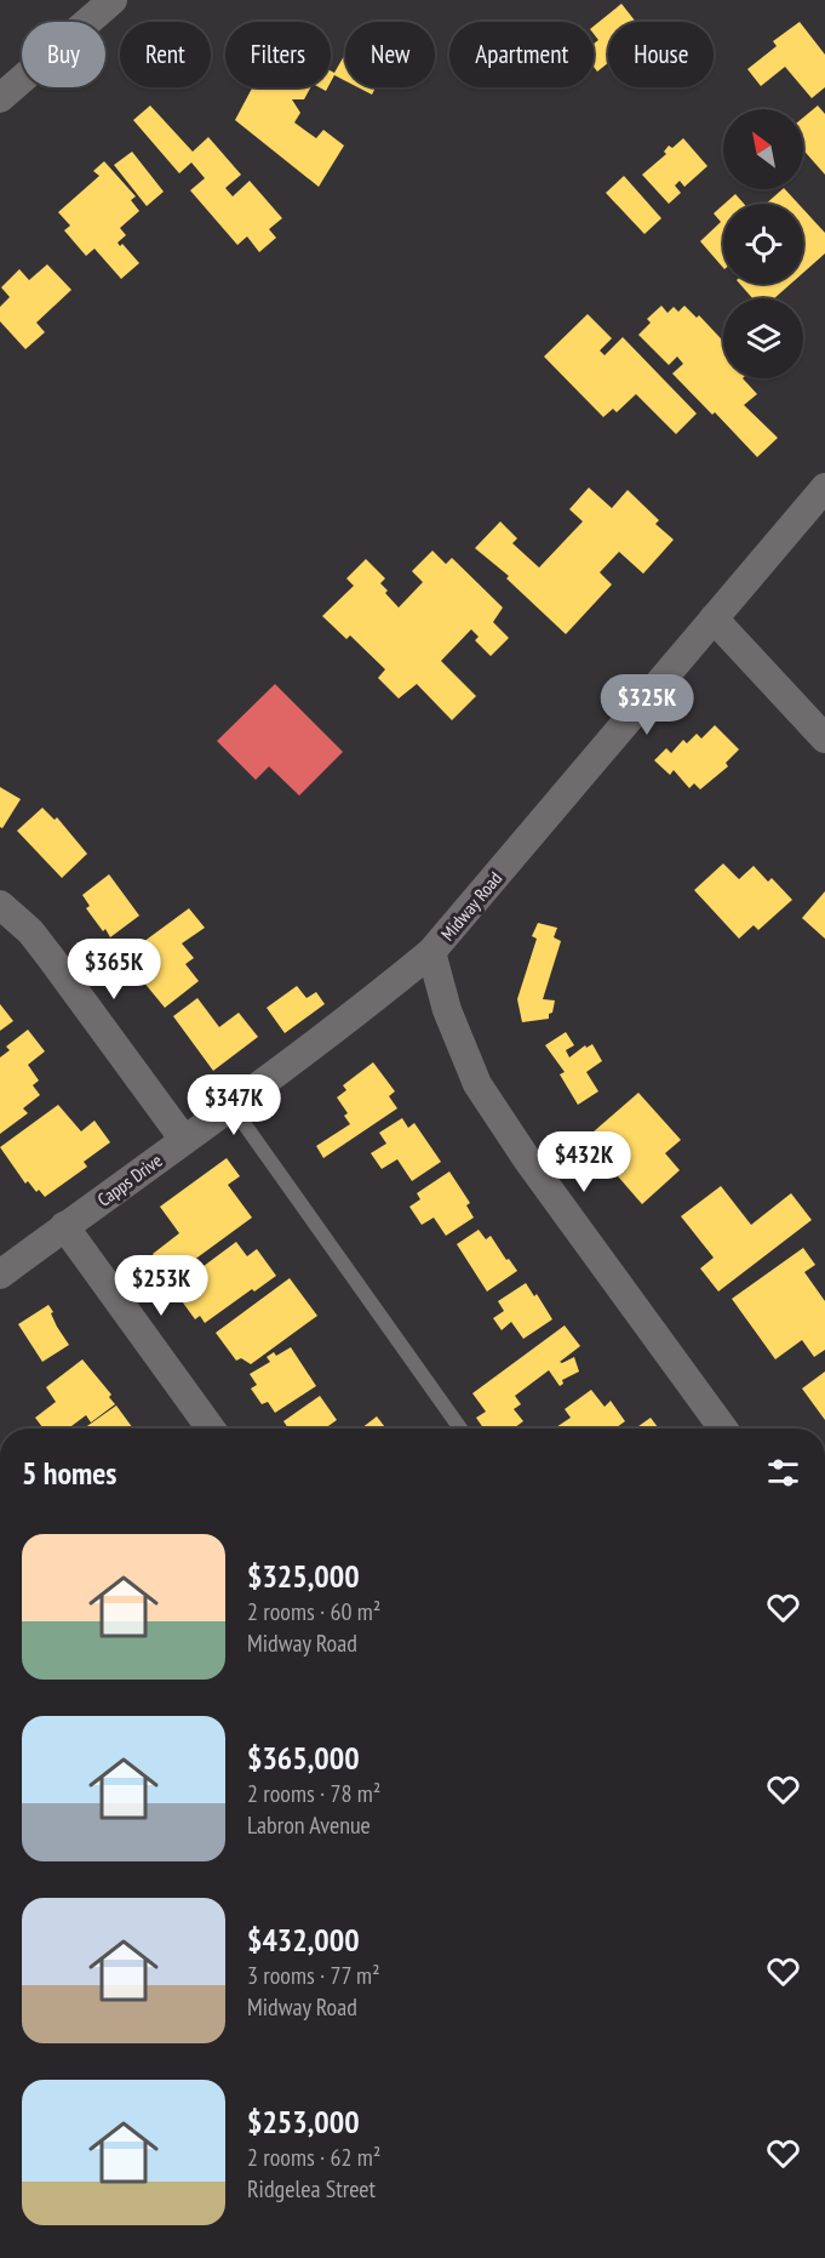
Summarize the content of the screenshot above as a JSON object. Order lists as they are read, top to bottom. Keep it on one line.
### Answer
{"streets":{"street":["Midway Road","Capps Drive"]},"crossings":[["Midway Road","Capps Drive"]],"north":"top left","page":{"chip":["Buy","Rent","Filters","New","Apartment","House"],"price":["$325K","$365K","$347K","$432K","$253K"],"heading":"5 homes","list":[{"name":"$325,000","note":"2 rooms · 60 m² · Midway Road"},{"name":"$365,000","note":"2 rooms · 78 m² · Labron Avenue"},{"name":"$432,000","note":"3 rooms · 77 m² · Midway Road"},{"name":"$253,000","note":"2 rooms · 62 m² · Ridgelea Street"}]}}
